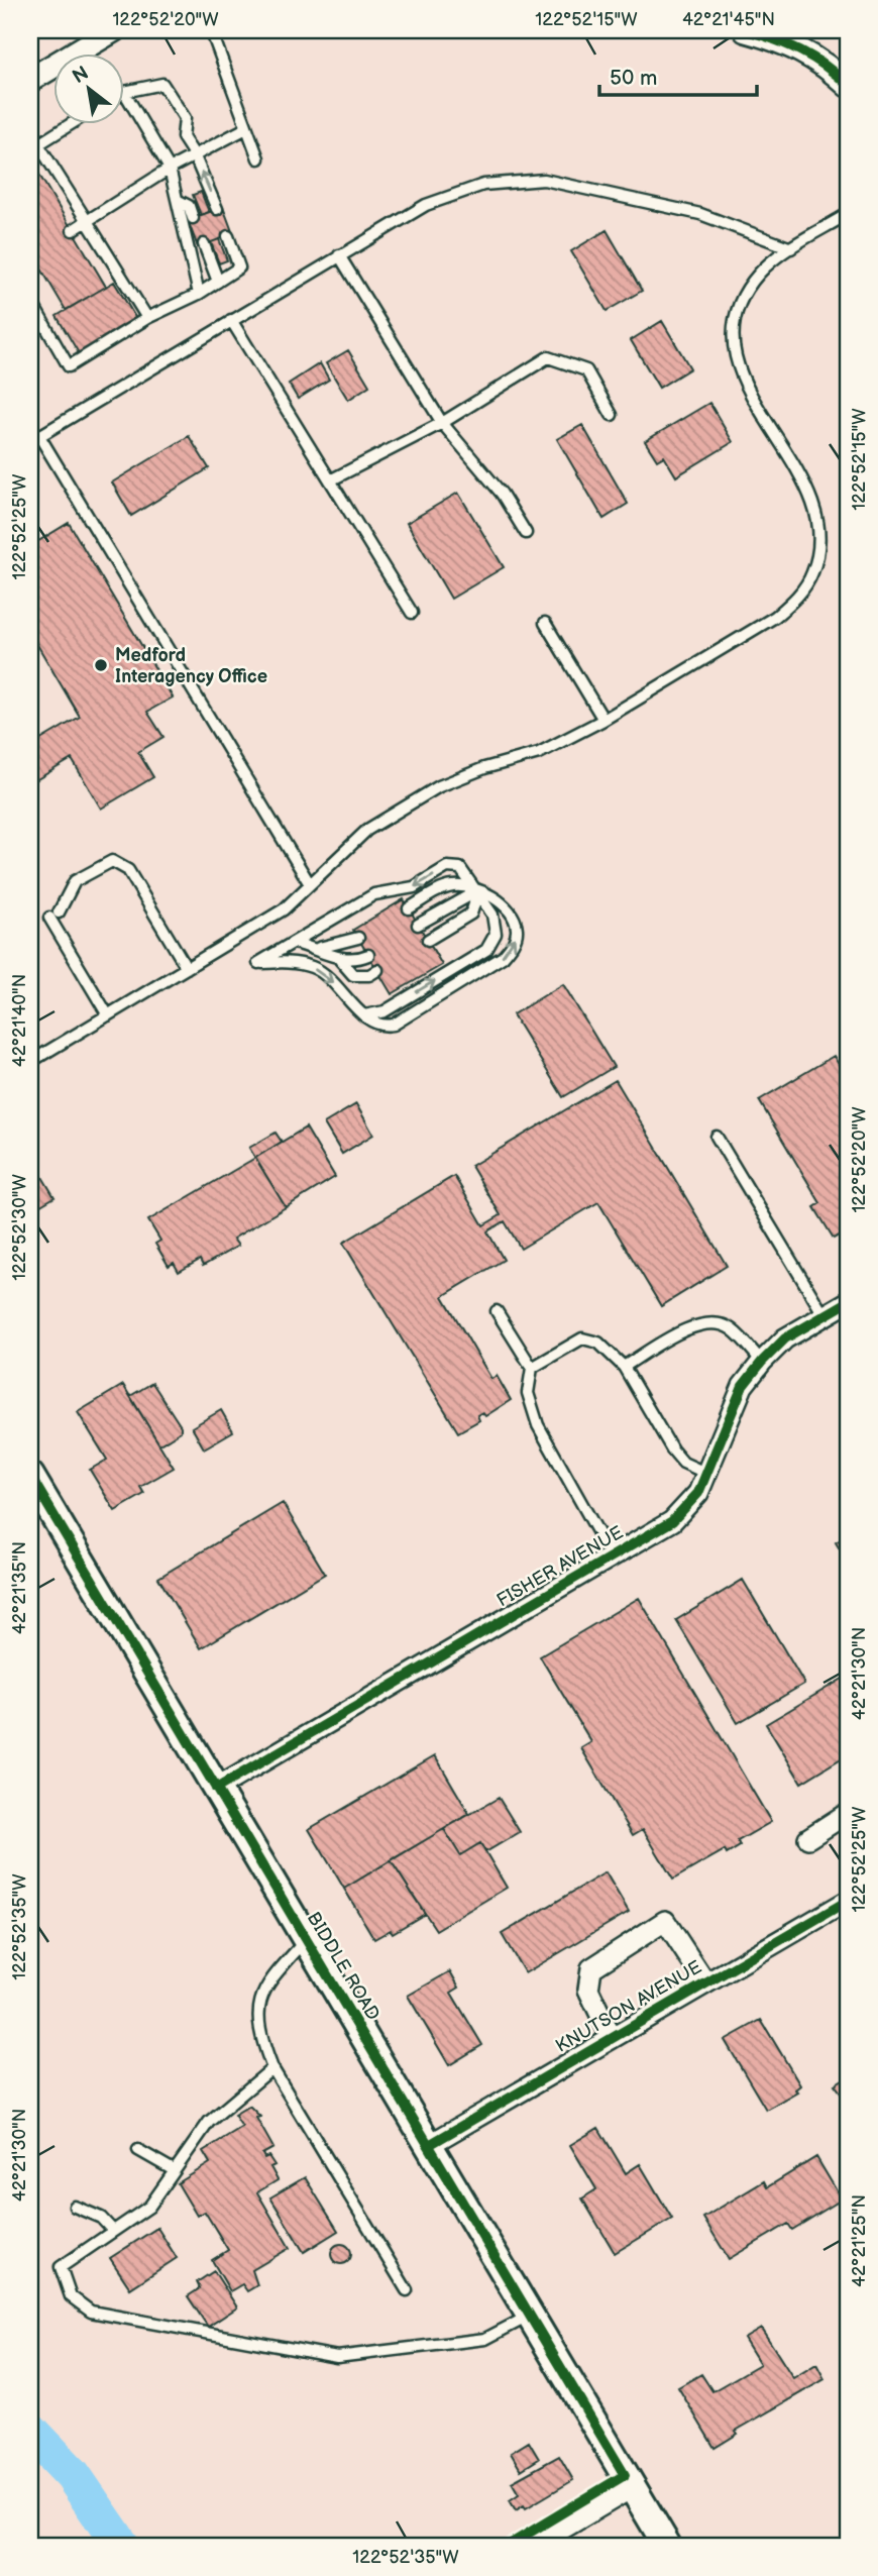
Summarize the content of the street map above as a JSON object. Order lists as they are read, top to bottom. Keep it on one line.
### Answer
{"streets":{"main road":["BIDDLE ROAD"],"street":["FISHER AVENUE","KNUTSON AVENUE"]},"crossings":[["FISHER AVENUE","BIDDLE ROAD"],["BIDDLE ROAD","KNUTSON AVENUE"]],"places":["Medford Interagency Office"],"scale_bar":"50 m","north":"top left","coordinates":["122°52'20\"W","122°52'15\"W","42°21'45\"N","122°52'25\"W","42°21'40\"N","122°52'30\"W","42°21'35\"N","42°21'30\"N","122°52'35\"W","42°21'25\"N"]}
